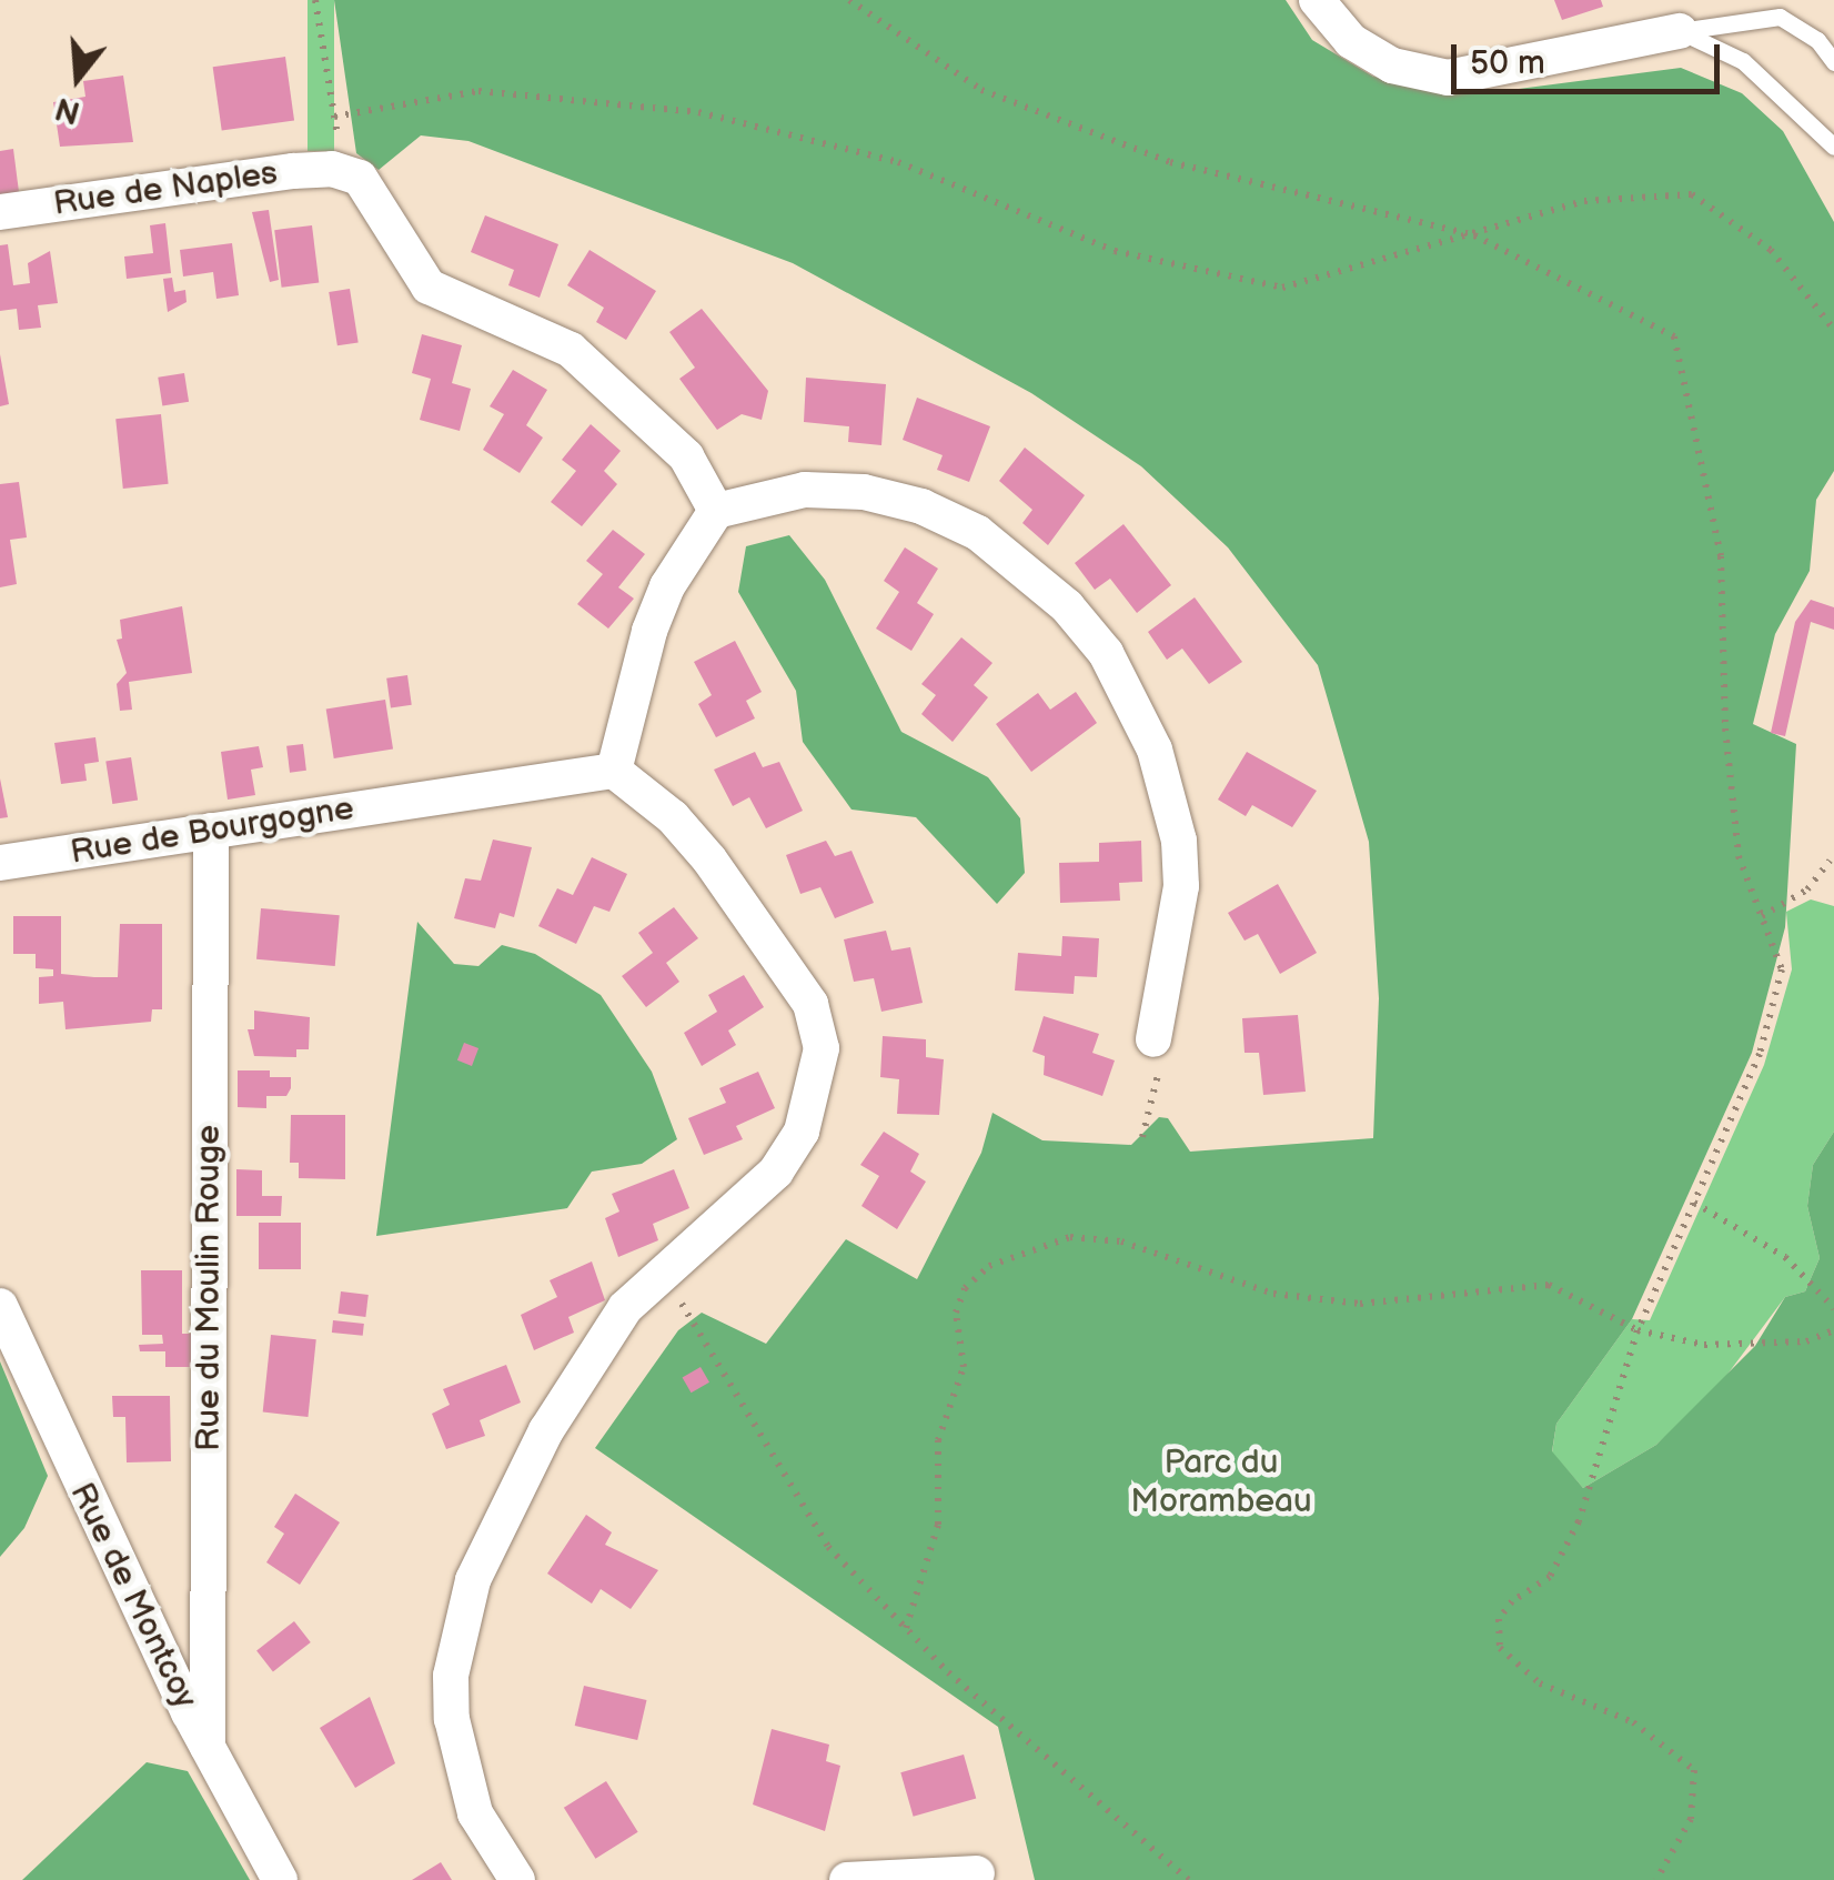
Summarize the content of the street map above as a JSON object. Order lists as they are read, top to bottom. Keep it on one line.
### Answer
{"streets":{"street":["Rue de Naples","Rue de Bourgogne","Rue du Moulin Rouge","Rue de Montcoy"]},"crossings":[["Rue de Bourgogne","Rue du Moulin Rouge"],["Rue du Moulin Rouge","Rue de Montcoy"]],"parks":["Parc du Morambeau"],"scale_bar":"50 m","north":"bottom"}
